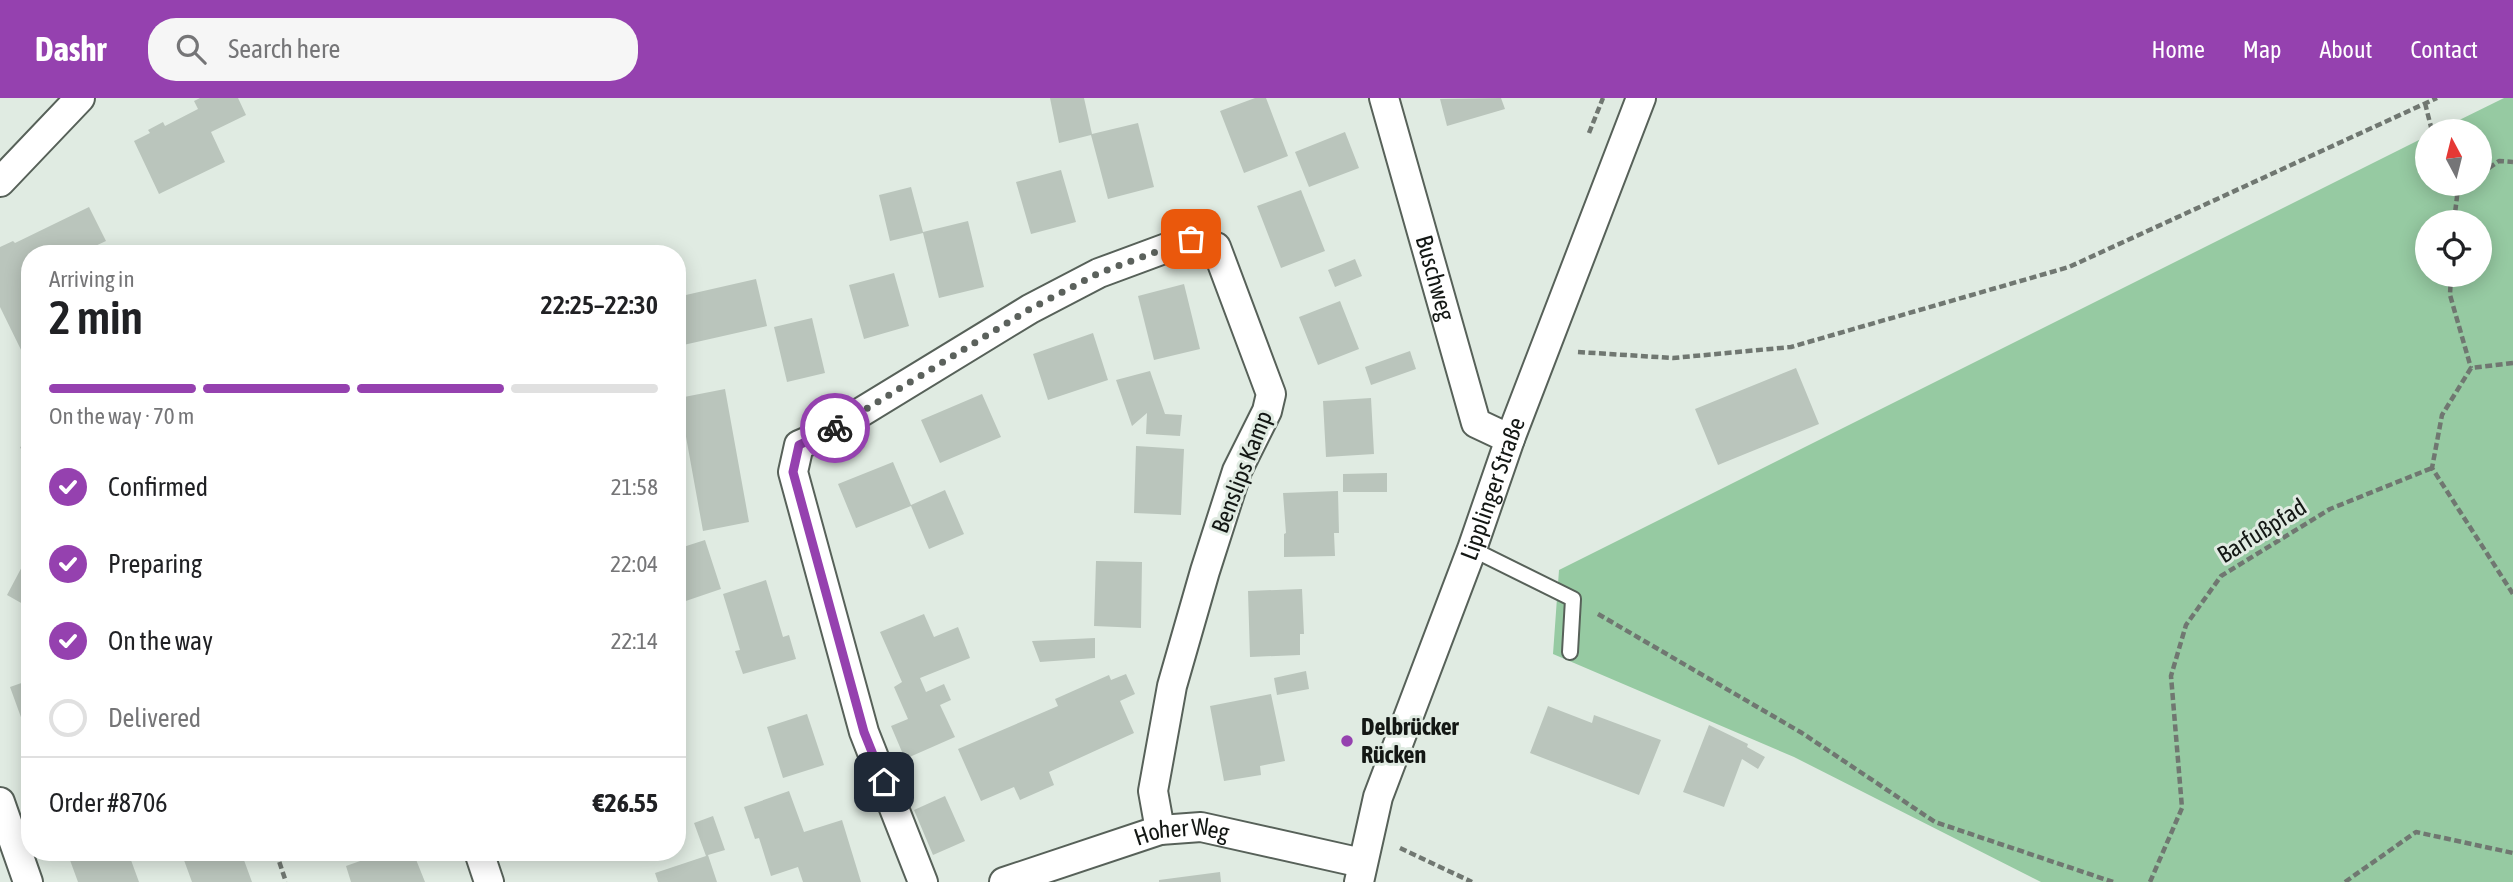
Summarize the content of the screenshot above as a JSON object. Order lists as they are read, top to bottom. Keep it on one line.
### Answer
{"streets":{"street":["Buschweg","Benslips Kamp","Lipplinger Straße","Hoher Weg"],"path":["Barfußpfad"]},"crossings":[["Buschweg","Lipplinger Straße"],["Benslips Kamp","Hoher Weg"],["Lipplinger Straße","Hoher Weg"]],"places":["Delbrücker Rücken"],"north":"top","page":{"header":"Dashr","search":"Search here","nav":["Home","Map","About","Contact"],"heading":["2 min","Arriving in","22:25–22:30"],"panel":["Order #8706","€26.55"],"bar":"On the way · 70 m","list":[["Confirmed","21:58"],["Preparing","22:04"],["On the way","22:14"],"Delivered"]}}
